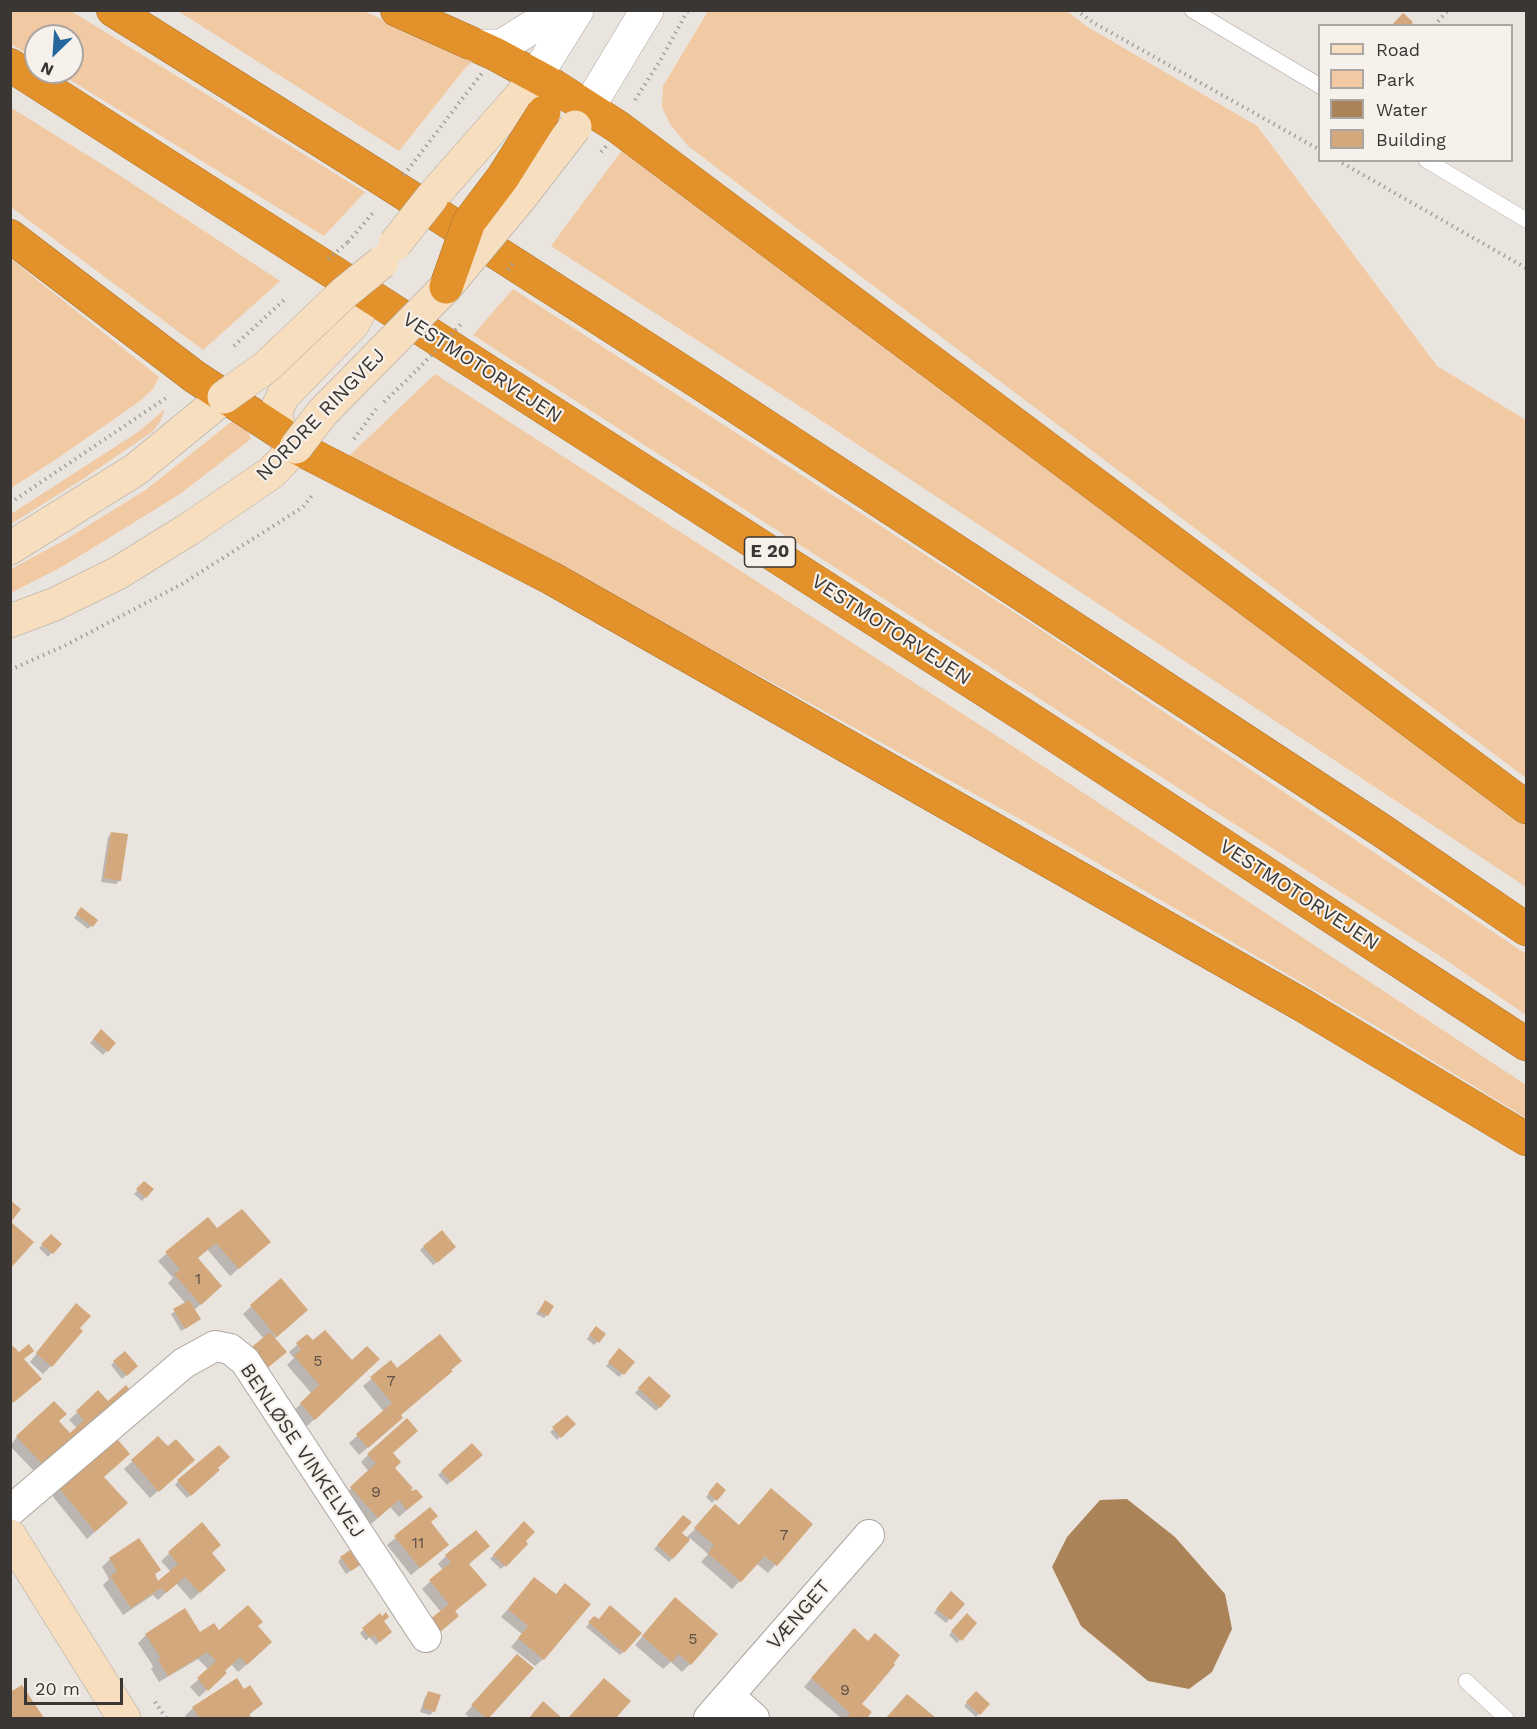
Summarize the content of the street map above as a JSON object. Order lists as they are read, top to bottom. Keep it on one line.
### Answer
{"streets":{"highway":["VESTMOTORVEJEN","E 20"],"main road":["NORDRE RINGVEJ"],"street":["BENLØSE VINKELVEJ","VÆNGET"]},"house_numbers":["1","5","7","9","7","11","5","9"],"legend":["Road","Park","Water","Building"],"scale_bar":"20 m","north":"bottom left"}
